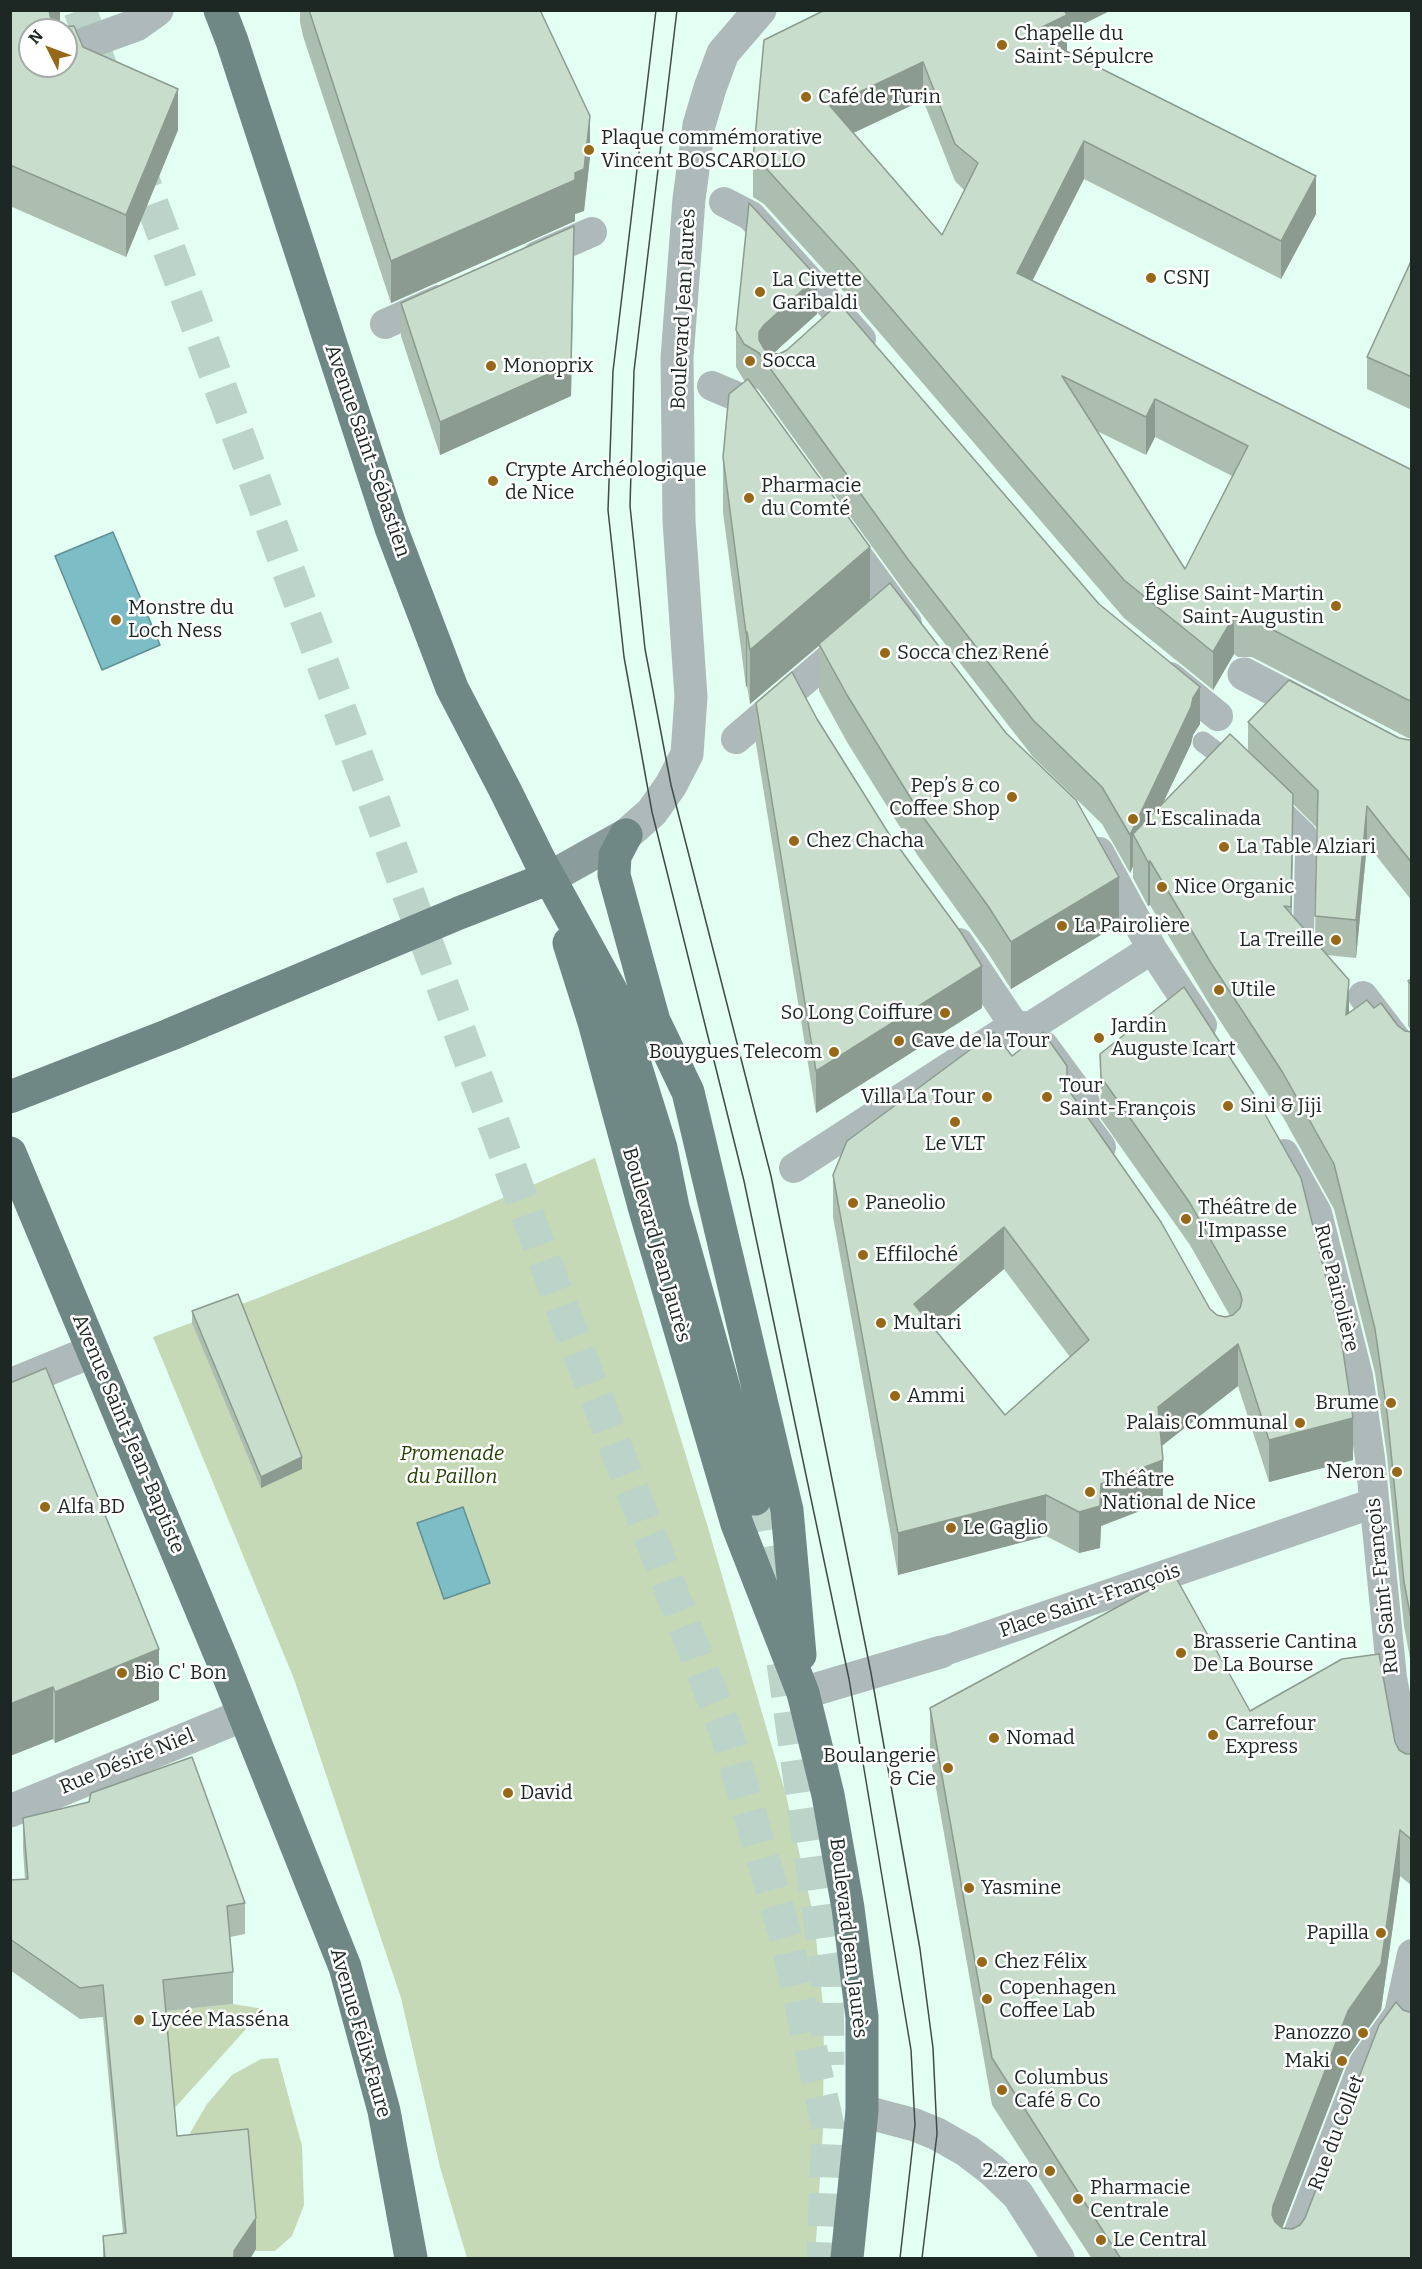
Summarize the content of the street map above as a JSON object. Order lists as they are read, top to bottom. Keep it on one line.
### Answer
{"streets":{"main road":["Boulevard Jean Jaurès","Avenue Saint-Sébastien","Avenue Saint-Jean-Baptiste","Avenue Félix Faure"],"street":["Rue Pairolière","Rue Saint-François","Place Saint-François","Rue Désiré Niel","Rue du Collet"]},"crossings":[["Boulevard Jean Jaurès","Avenue Saint-Sébastien"],["Boulevard Jean Jaurès","Place Saint-François"],["Rue Pairolière","Rue Saint-François"],["Avenue Saint-Jean-Baptiste","Rue Désiré Niel"],["Avenue Saint-Jean-Baptiste","Avenue Félix Faure"],["Rue Saint-François","Place Saint-François"],["Rue Désiré Niel","Avenue Félix Faure"]],"parks":["Promenade du Paillon"],"places":["Chapelle du Saint-Sépulcre","Café de Turin","Plaque commémorative Vincent BOSCAROLLO","CSNJ","La Civette Garibaldi","Socca","Monoprix","Crypte Archéologique de Nice","Pharmacie du Comté","Église Saint-Martin Saint-Augustin","Monstre du Loch Ness","Socca chez René","Pep’s & co Coffee Shop","L'Escalinada","Chez Chacha","La Table Alziari","Nice Organic","La Pairolière","La Treille","Utile","So Long Coiffure","Jardin Auguste Icart","Cave de la Tour","Bouygues Telecom","Villa La Tour","Tour Saint-François","Sini & Jiji","Le VLT","Paneolio","Théâtre de l'Impasse","Effiloché","Multari","Ammi","Brume","Palais Communal","Neron","Théâtre National de Nice","Alfa BD","Le Gaglio","Brasserie Cantina De La Bourse","Bio C' Bon","Carrefour Express","Nomad","Boulangerie & Cie","David","Yasmine","Papilla","Chez Félix","Copenhagen Coffee Lab","Lycée Masséna","Panozzo","Maki","Columbus Café & Co","2.zero","Pharmacie Centrale","Le Central"],"north":"top left"}
